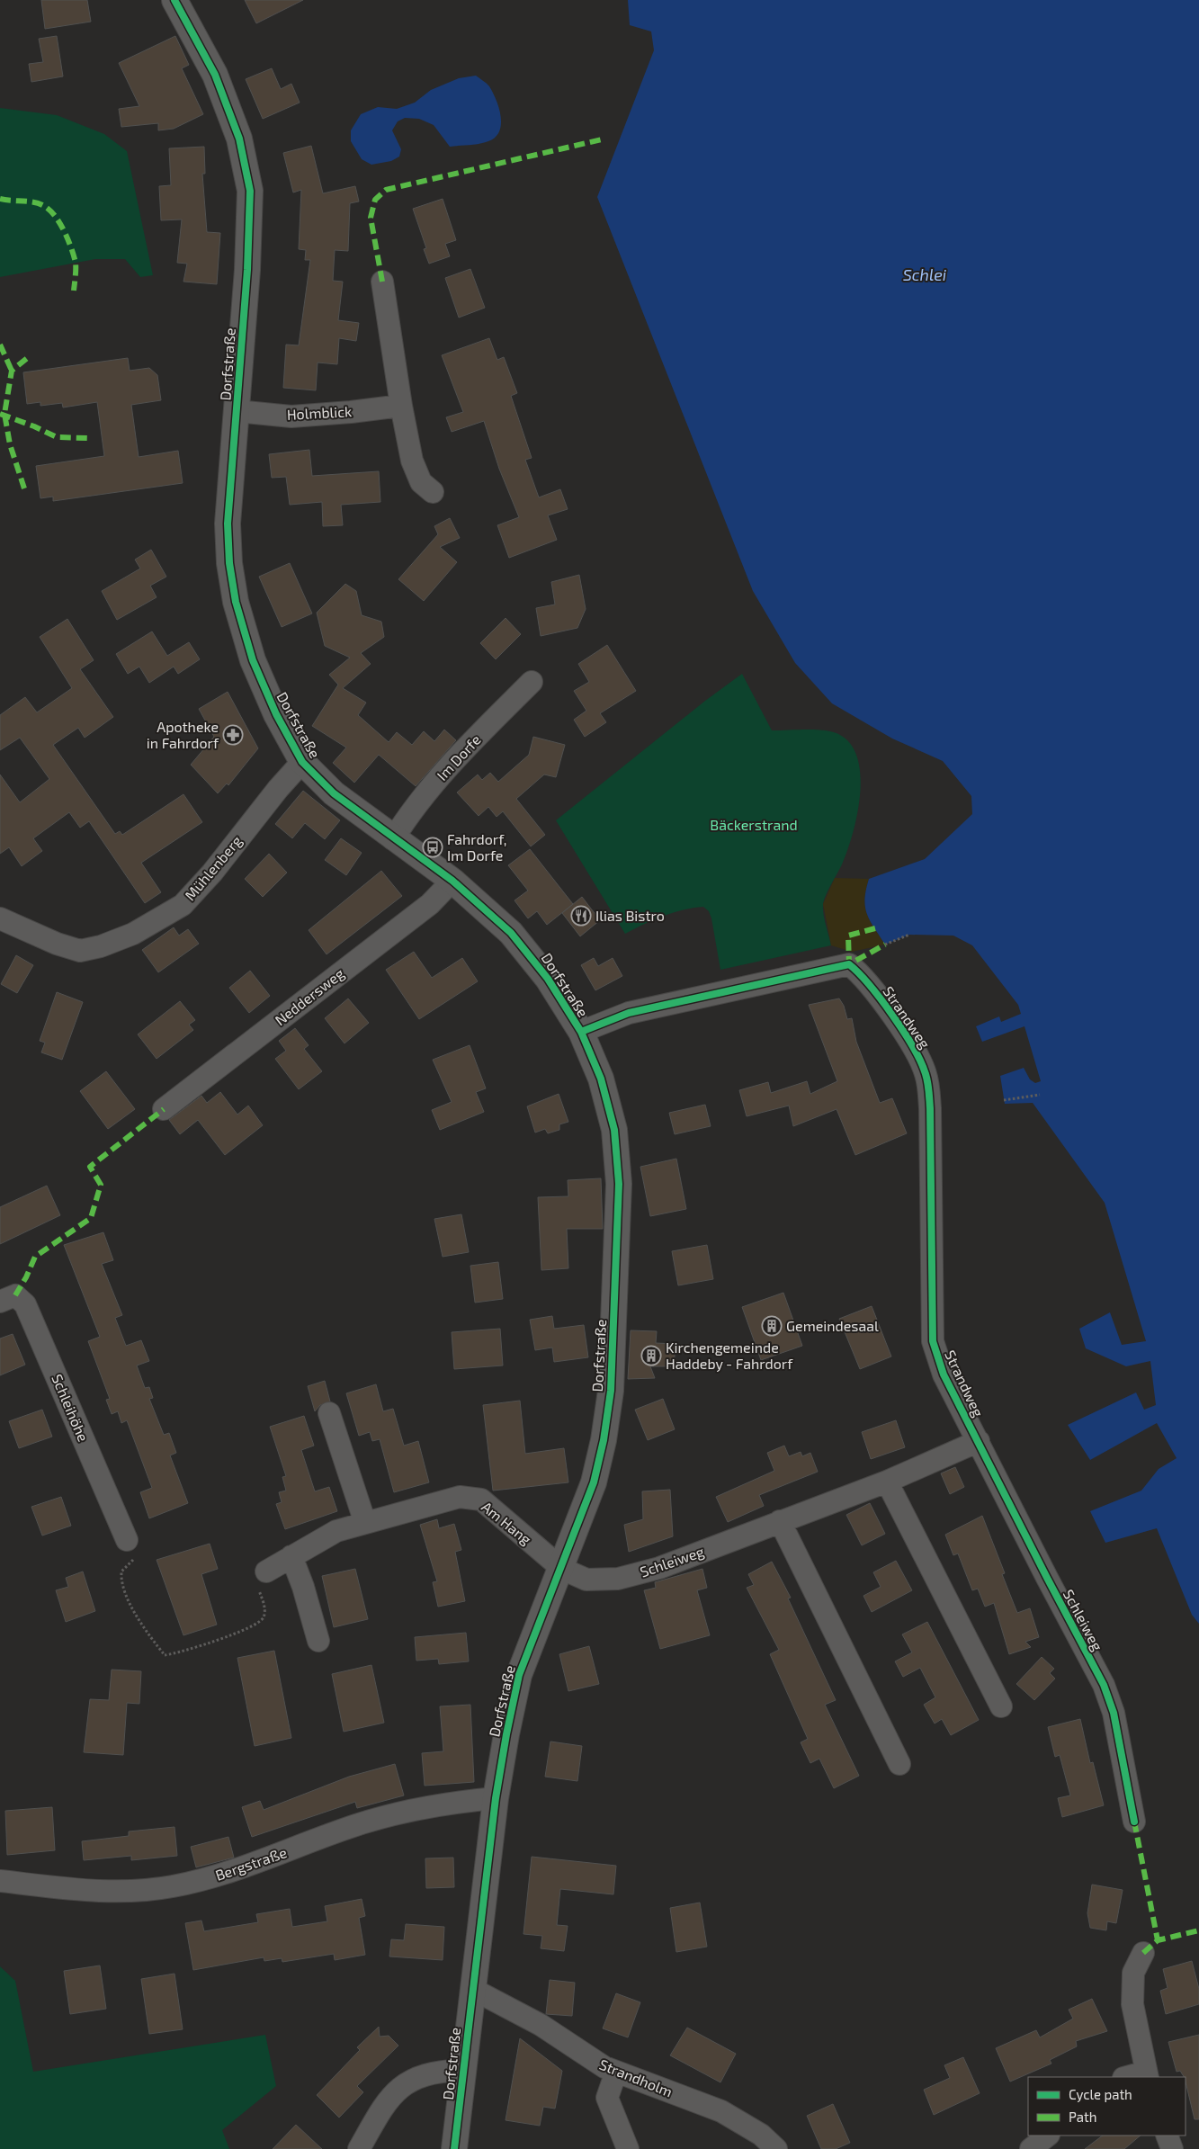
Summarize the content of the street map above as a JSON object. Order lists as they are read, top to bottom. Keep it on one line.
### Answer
{"streets":{"street":["Dorfstraße","Holmblick","Im Dorfe","Mühlenberg","Neddersweg","Strandweg","Schleihöhe","Am Hang","Schleiweg","Bergstraße","Strandholm"]},"crossings":[["Dorfstraße","Holmblick"],["Dorfstraße","Im Dorfe"],["Dorfstraße","Mühlenberg"],["Dorfstraße","Neddersweg"],["Dorfstraße","Strandweg"],["Dorfstraße","Am Hang"],["Dorfstraße","Schleiweg"],["Dorfstraße","Bergstraße"],["Dorfstraße","Strandholm"],["Strandweg","Schleiweg"],["Am Hang","Schleiweg"]],"water":["Schlei"],"parks":["Bäckerstrand"],"places":{"pharmacy":["Apotheke in Fahrdorf"],"bus stop":["Fahrdorf, Im Dorfe"],"restaurant":["Ilias Bistro"],"building":["Gemeindesaal","Kirchengemeinde Haddeby - Fahrdorf"]},"legend":["Cycle path","Path"]}
